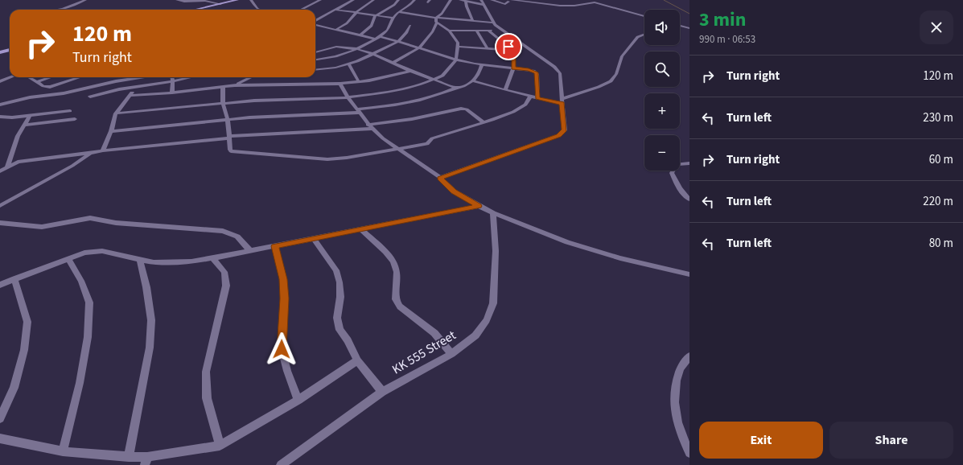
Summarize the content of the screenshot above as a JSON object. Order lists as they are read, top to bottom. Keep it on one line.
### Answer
{"streets":{"street":["KK 555 Street"]},"page":{"heading":["3 min","990 m · 06:53"],"map_buttons":["+","−"],"turn":["120 m","Turn right"],"list":[{"name":"Turn right","value":"120 m"},{"name":"Turn left","value":"230 m"},{"name":"Turn right","value":"60 m"},{"name":"Turn left","value":"220 m"},{"name":"Turn left","value":"80 m"}],"buttons":["Exit","Share"]}}
